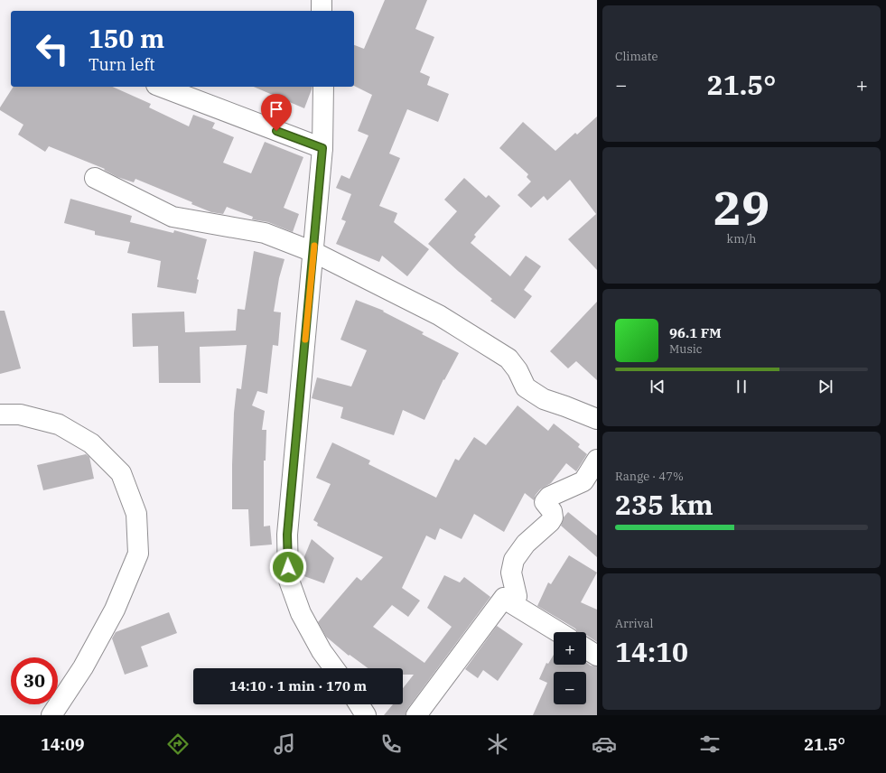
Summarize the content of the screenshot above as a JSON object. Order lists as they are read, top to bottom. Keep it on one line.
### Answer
{"page":{"tile":["Climate",["29","km/h"],["Range · 47%","235 km"],["Arrival","14:10"]],"turn":["150 m","Turn left"],"heat":["−","21.5°","+"],"song":["96.1 FM","Music"],"map_buttons":["+","−"],"limit":"30","trip":"14:10 · 1 min · 170 m","tabs":["14:09","21.5°"]}}
